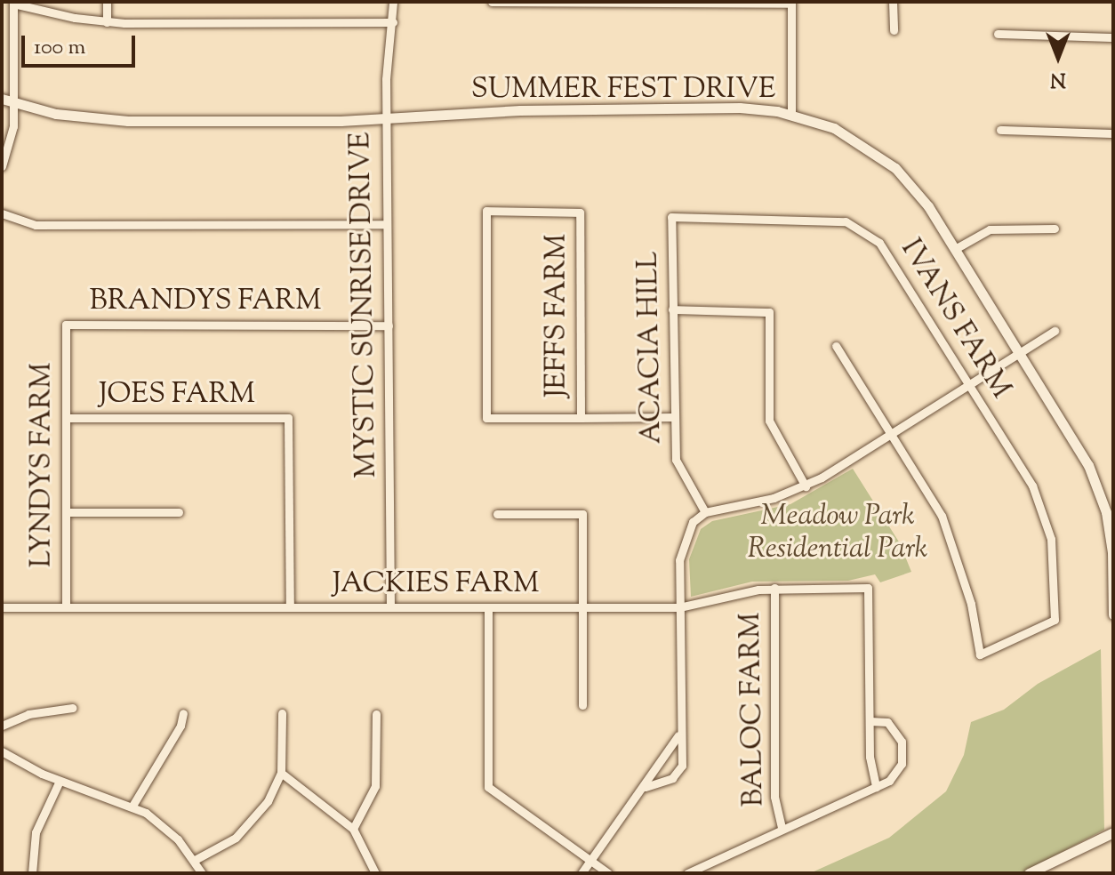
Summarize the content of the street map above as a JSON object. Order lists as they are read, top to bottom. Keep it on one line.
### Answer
{"streets":{"street":["SUMMER FEST DRIVE","BRANDYS FARM","MYSTIC SUNRISE DRIVE","JEFFS FARM","IVANS FARM","ACACIA HILL","JOES FARM","LYNDYS FARM","JACKIES FARM","BALOC FARM"]},"crossings":[["SUMMER FEST DRIVE","MYSTIC SUNRISE DRIVE"],["BRANDYS FARM","MYSTIC SUNRISE DRIVE"],["BRANDYS FARM","LYNDYS FARM"],["MYSTIC SUNRISE DRIVE","JACKIES FARM"],["IVANS FARM","ACACIA HILL"],["JOES FARM","LYNDYS FARM"],["JOES FARM","JACKIES FARM"],["LYNDYS FARM","JACKIES FARM"],["JACKIES FARM","BALOC FARM"]],"parks":["Meadow Park Residential Park"],"scale_bar":"100 m","north":"bottom"}
